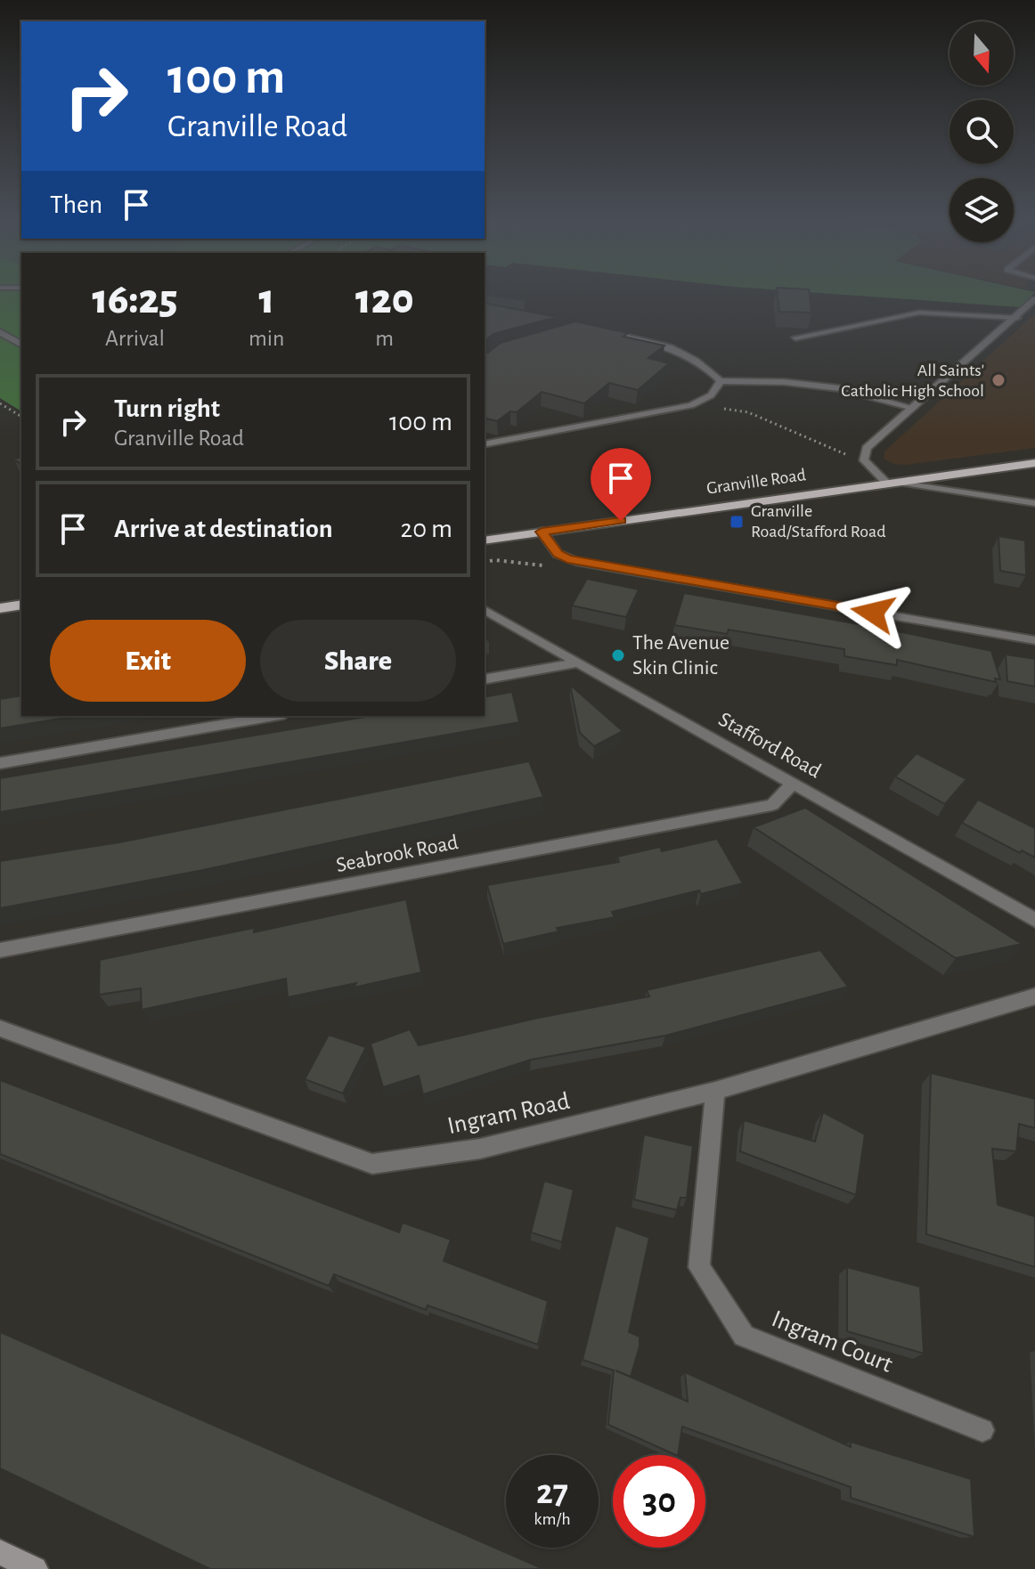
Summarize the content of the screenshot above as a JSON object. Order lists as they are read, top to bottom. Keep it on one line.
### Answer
{"streets":{"main road":["Granville Road"],"street":["Stafford Road","Seabrook Road","Ingram Road","Ingram Court"]},"crossings":[["Stafford Road","Seabrook Road"],["Ingram Road","Ingram Court"]],"places":{"other":["All Saints' Catholic High School","The Avenue Skin Clinic"],"transit":["Granville Road/Stafford Road"]},"north":"bottom","page":{"turn":["100 m","Granville Road"],"then":"Then","eta":["16:25","Arrival","1","min","120","m"],"list":[{"name":"Turn right","note":"Granville Road","value":"100 m"},{"name":"Arrive at destination","value":"20 m"}],"buttons":["Exit","Share"],"speed":"27 km/h","limit":"30"}}
